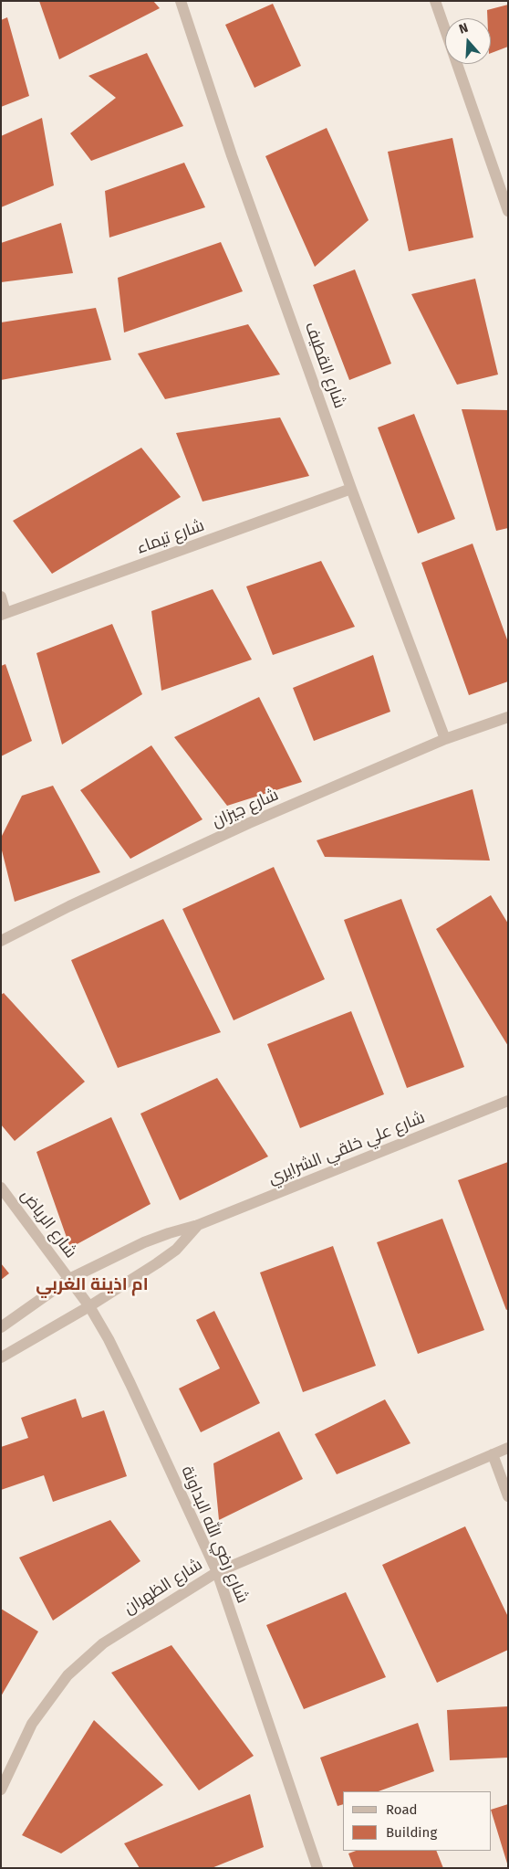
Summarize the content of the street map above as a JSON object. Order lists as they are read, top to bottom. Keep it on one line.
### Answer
{"streets":{"street":["شارع القطيف","شارع تيماء","شارع جيزان","شارع علي خلقي الشرايري","شارع الرياض","شارع رضي الله البداونة","شارع الظهران"]},"crossings":[["شارع القطيف","شارع تيماء"],["شارع القطيف","شارع جيزان"],["شارع علي خلقي الشرايري","شارع الرياض"],["شارع علي خلقي الشرايري","شارع رضي الله البداونة"],["شارع الرياض","شارع رضي الله البداونة"],["شارع رضي الله البداونة","شارع الظهران"]],"districts":["ام اذينة الغربي"],"legend":["Road","Building"],"north":"top"}
